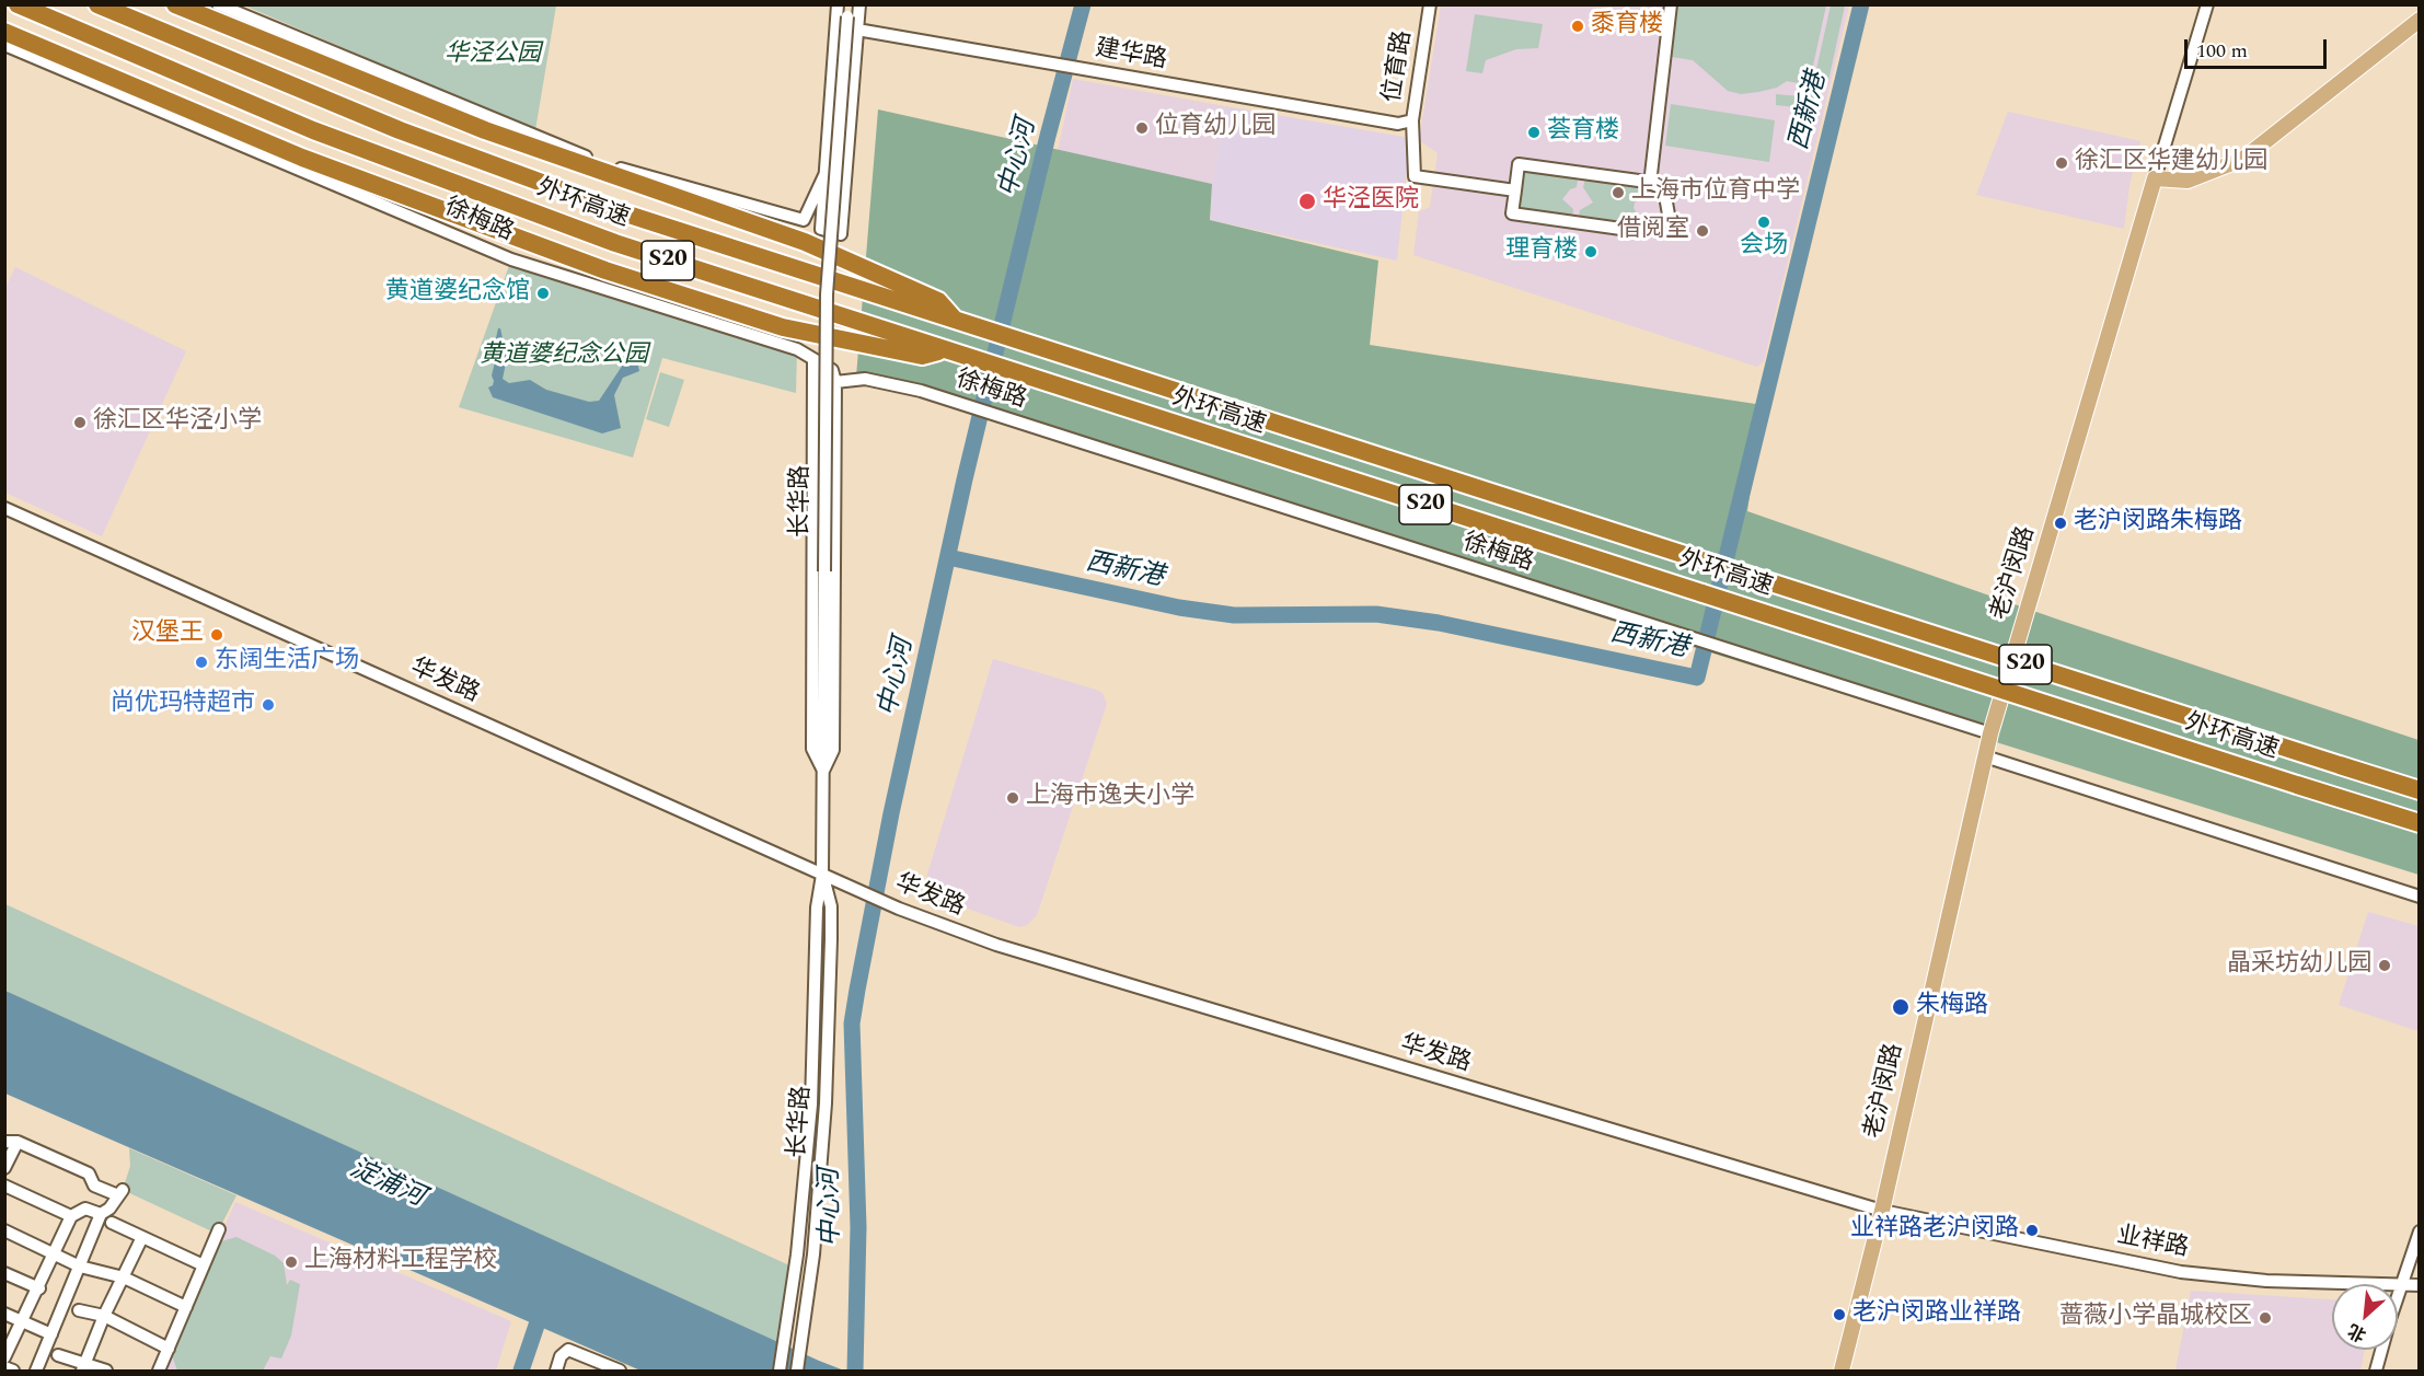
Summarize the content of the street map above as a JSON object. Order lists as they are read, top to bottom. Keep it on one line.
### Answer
{"streets":{"highway":["外环高速","S20"],"main road":["老沪闵路"],"street":["建华路","位育路","徐梅路","长华路","华发路","业祥路"]},"crossings":[["建华路","位育路"],["徐梅路","长华路"],["徐梅路","老沪闵路"],["长华路","华发路"],["老沪闵路","华发路"],["老沪闵路","业祥路"],["华发路","业祥路"]],"water":["西新港","中心河","淀浦河"],"parks":["华泾公园","黄道婆纪念公园"],"places":["黍育楼","位育幼儿园","荟育楼","徐汇区华建幼儿园","上海市位育中学","华泾医院","会场","借阅室","理育楼","黄道婆纪念馆","徐汇区华泾小学","老沪闵路朱梅路","汉堡王","东阔生活广场","尚优玛特超市","上海市逸夫小学","晶采坊幼儿园","朱梅路","业祥路老沪闵路","上海材料工程学校","老沪闵路业祥路","蔷薇小学晶城校区"],"scale_bar":"100 m","north":"bottom left"}
